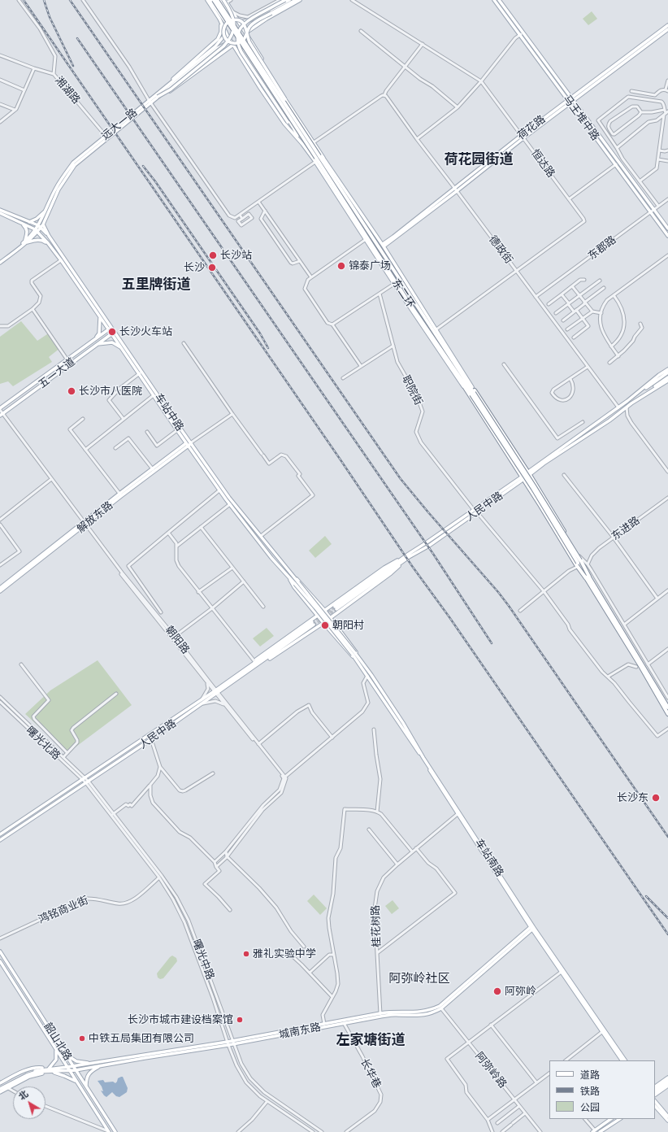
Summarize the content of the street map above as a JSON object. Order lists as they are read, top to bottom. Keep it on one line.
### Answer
{"streets":{"highway":["东二环"],"main road":["马王堆中路","远大一路","荷花路","五一大道","车站中路","人民中路","解放东路","车站南路","城南东路","韶山北路"],"street":["湘湖路","恒达路","东郡路","德政街","职院街","东进路","朝阳路","曙光北路","鸿铭商业街","桂花树路","曙光中路","阿弥岭路","长华巷"]},"crossings":[["湘湖路","远大一路"],["马王堆中路","荷花路"],["马王堆中路","东郡路"],["远大一路","车站中路"],["荷花路","恒达路"],["荷花路","德政街"],["恒达路","德政街"],["东郡路","德政街"],["德政街","人民中路"],["五一大道","车站中路"],["五一大道","朝阳路"],["职院街","人民中路"],["车站中路","解放东路"],["车站中路","车站南路"],["人民中路","朝阳路"],["人民中路","曙光北路"],["人民中路","曙光中路"],["解放东路","朝阳路"],["曙光北路","曙光中路"],["车站南路","桂花树路"],["车站南路","城南东路"],["鸿铭商业街","曙光中路"],["桂花树路","城南东路"],["曙光中路","城南东路"],["城南东路","韶山北路"],["城南东路","阿弥岭路"],["城南东路","长华巷"]],"districts":["荷花园街道","五里牌街道","阿弥岭社区","左家塘街道"],"places":["长沙站","锦泰广场","长沙","长沙火车站","长沙市八医院","朝阳村","长沙东","雅礼实验中学","阿弥岭","长沙市城市建设档案馆","中铁五局集团有限公司"],"legend":["道路","铁路","公园"],"north":"top left"}
